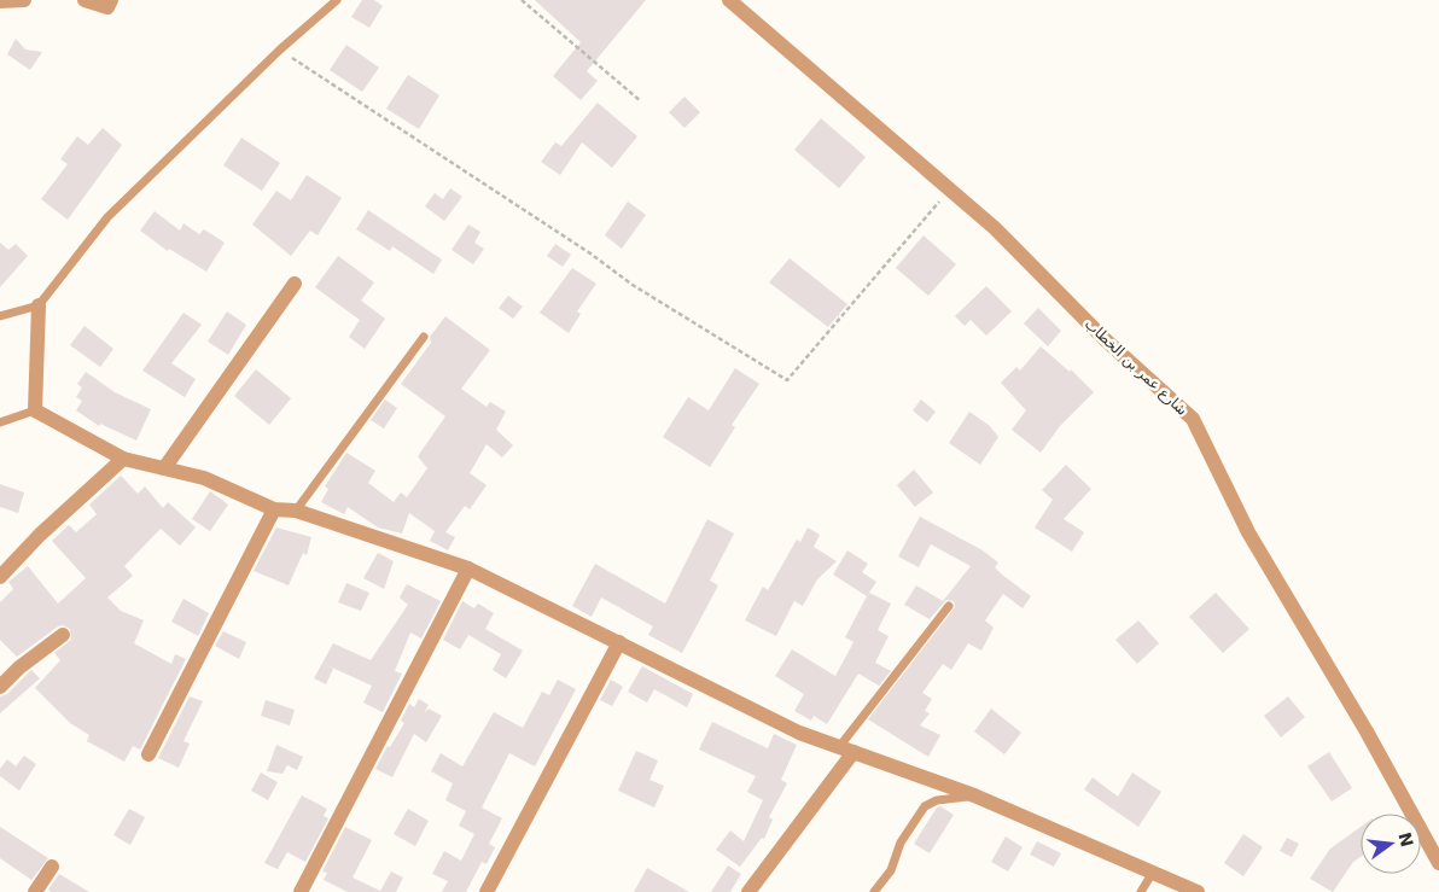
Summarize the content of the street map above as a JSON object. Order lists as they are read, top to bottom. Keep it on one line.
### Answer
{"streets":{"street":["شارع عمر بن الخطاب"]},"north":"right"}
